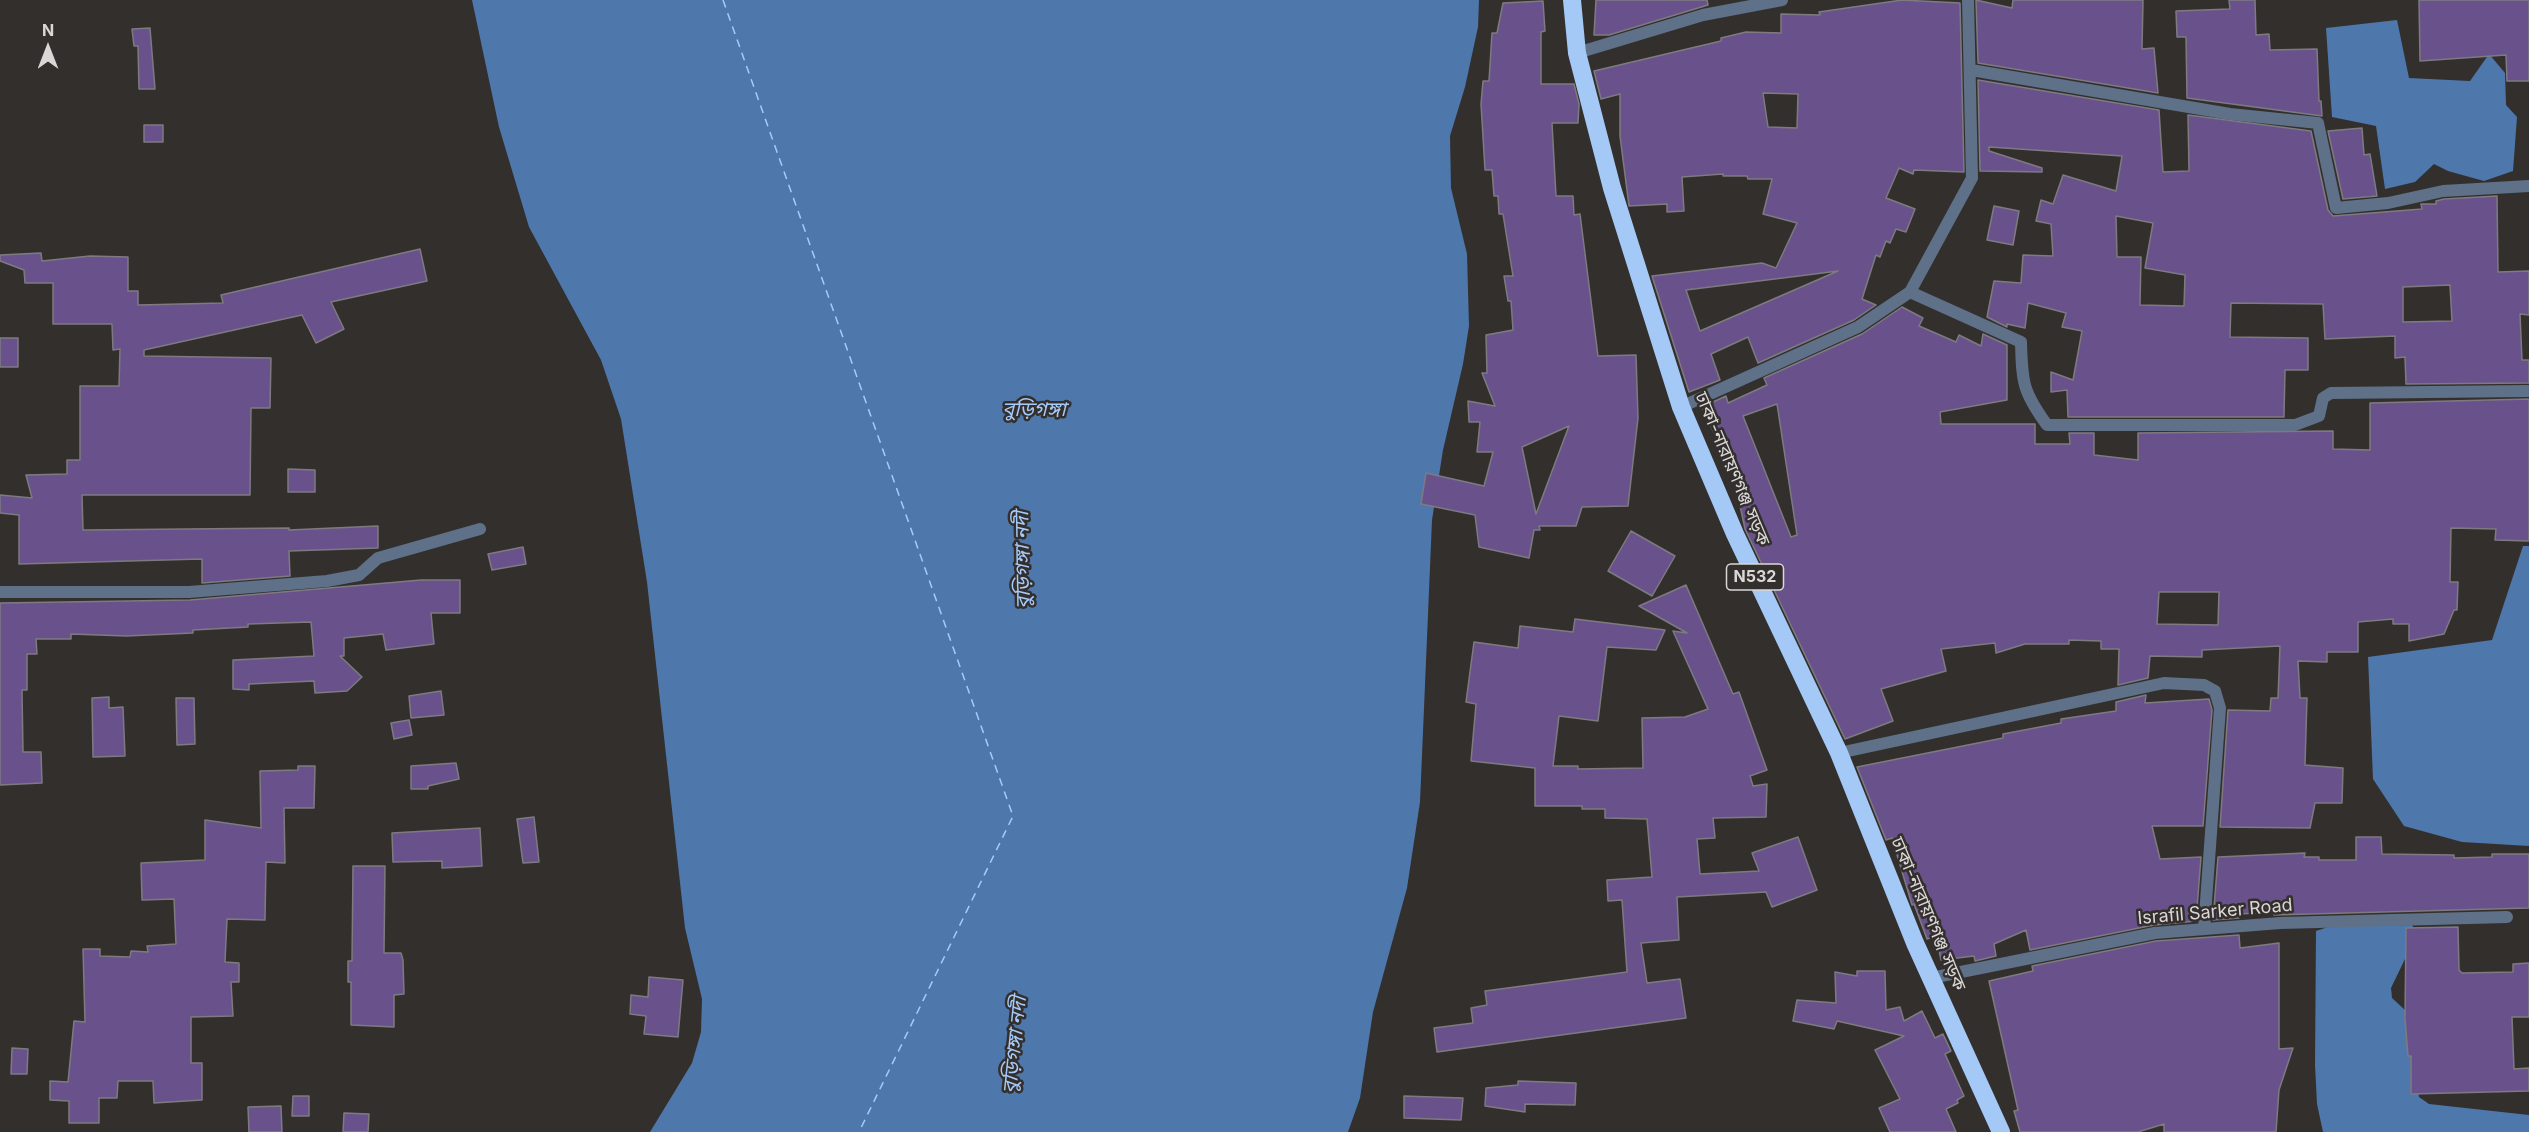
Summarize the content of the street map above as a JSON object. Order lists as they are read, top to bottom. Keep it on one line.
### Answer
{"streets":{"highway":["ঢাকা-নারায়ণগঞ্জ সড়ক","N532"],"street":["Israfil Sarker Road"]},"crossings":[["ঢাকা-নারায়ণগঞ্জ সড়ক","Israfil Sarker Road"]],"water":["বুড়িগঙ্গা","বুড়িগঙ্গা নদী"],"north":"top"}
